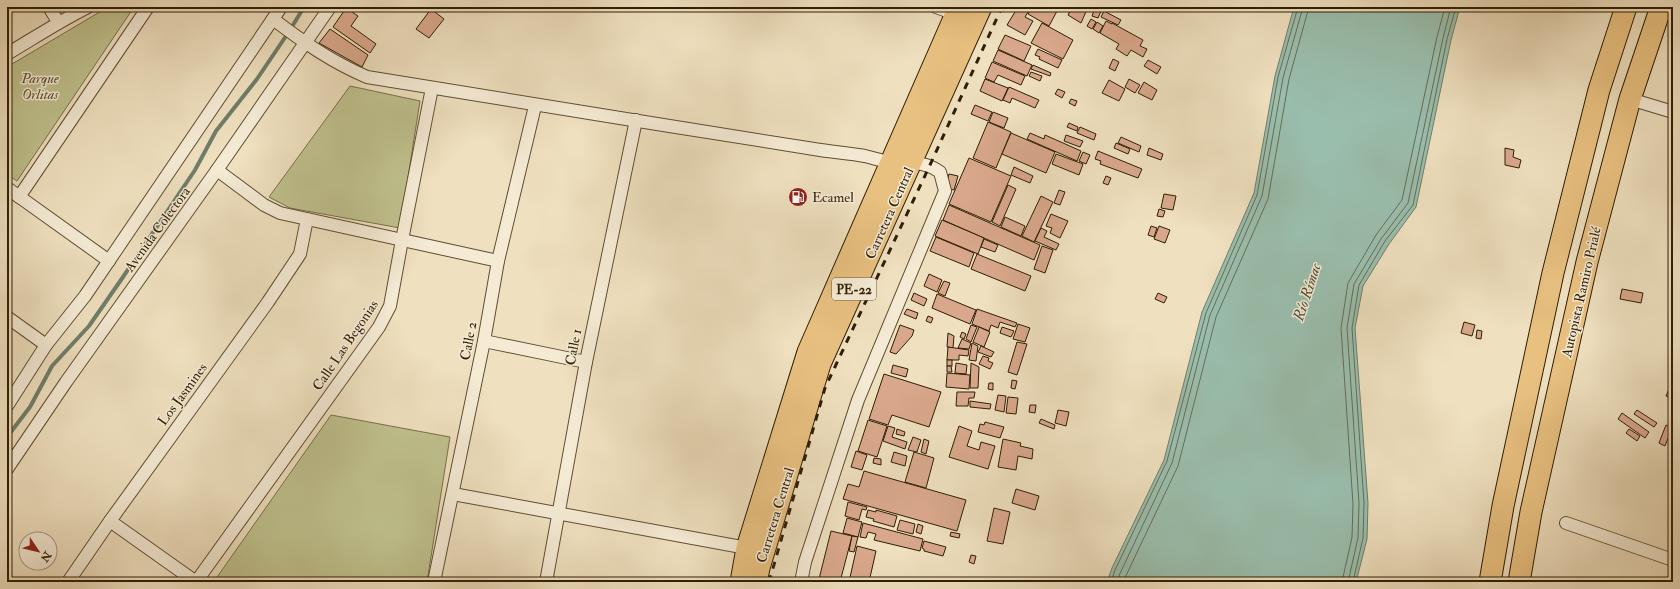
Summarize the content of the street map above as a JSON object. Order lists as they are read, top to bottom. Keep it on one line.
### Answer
{"streets":{"highway":["Carretera Central","PE-22","Autopista Ramiro Prialé"],"street":["Avenida Colectora","Calle 2","Calle Las Begonias","Calle 1","Los Jasmines"]},"water":["Río Rímac"],"parks":["Parque Orlitas"],"places":{"fuel station":["Ecamel"]},"north":"bottom right"}
